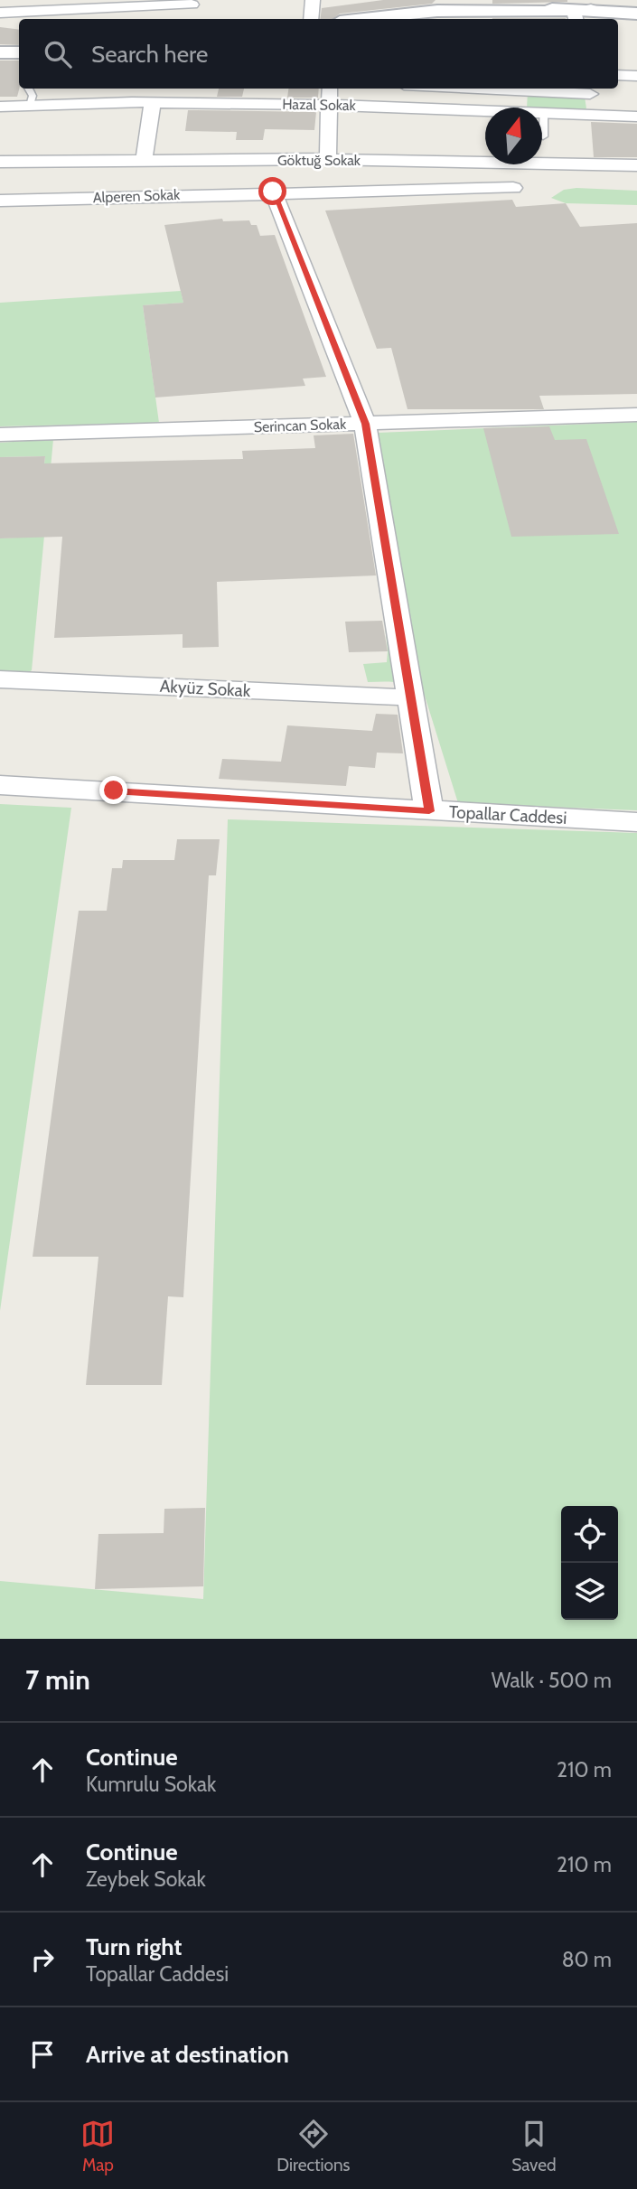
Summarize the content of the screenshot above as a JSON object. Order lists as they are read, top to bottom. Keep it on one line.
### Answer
{"streets":{"street":["Hazal Sokak","Göktuğ Sokak","Alperen Sokak","Serincan Sokak","Akyüz Sokak","Topallar Caddesi"]},"north":"top","page":{"search":"Search here","heading":["7 min","Walk · 500 m"],"list":[["Continue","Kumrulu Sokak","210 m"],["Continue","Zeybek Sokak","210 m"],["Turn right","Topallar Caddesi","80 m"],"Arrive at destination"],"nav":["Map","Directions","Saved"]}}
